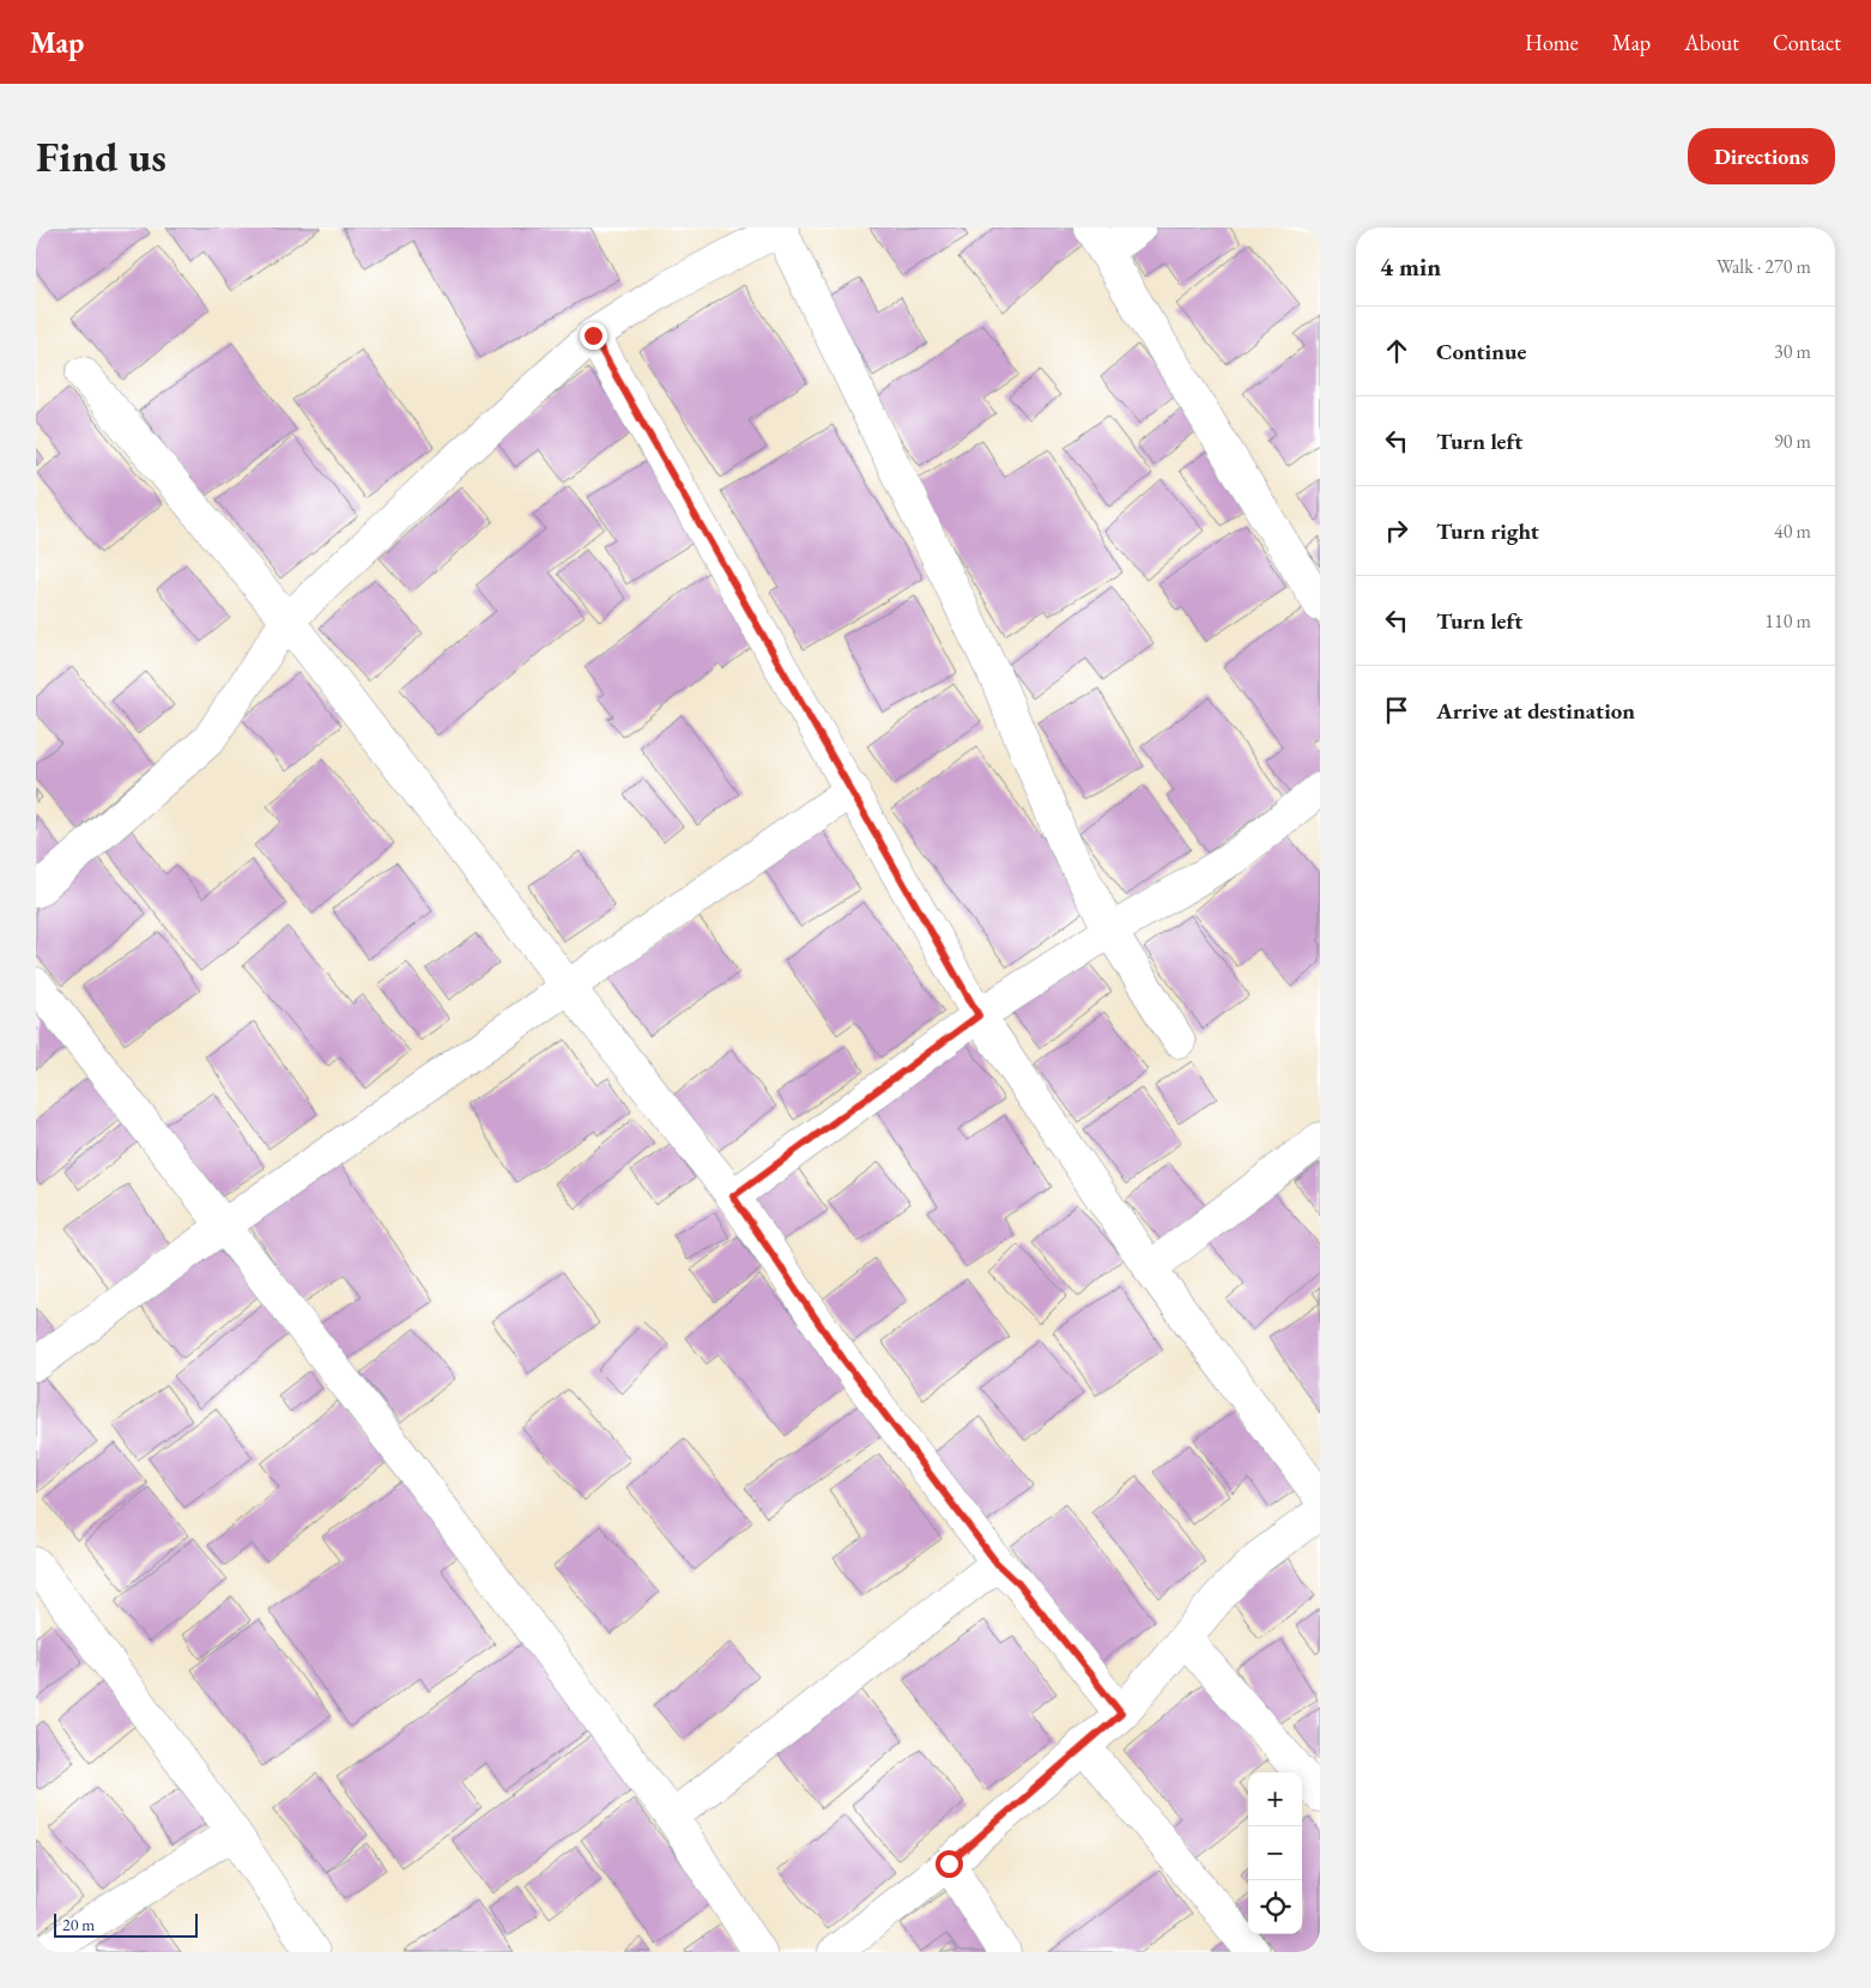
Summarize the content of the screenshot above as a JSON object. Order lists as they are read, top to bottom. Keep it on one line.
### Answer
{"scale_bar":"20 m","page":{"header":"Map","nav":["Home","Map","About","Contact"],"buttons":"Directions","title":"Find us","heading":["4 min","Walk · 270 m"],"list":[["Continue","30 m"],["Turn left","90 m"],["Turn right","40 m"],["Turn left","110 m"],"Arrive at destination"],"map_buttons":["+","−"],"scale":"20 m"}}
